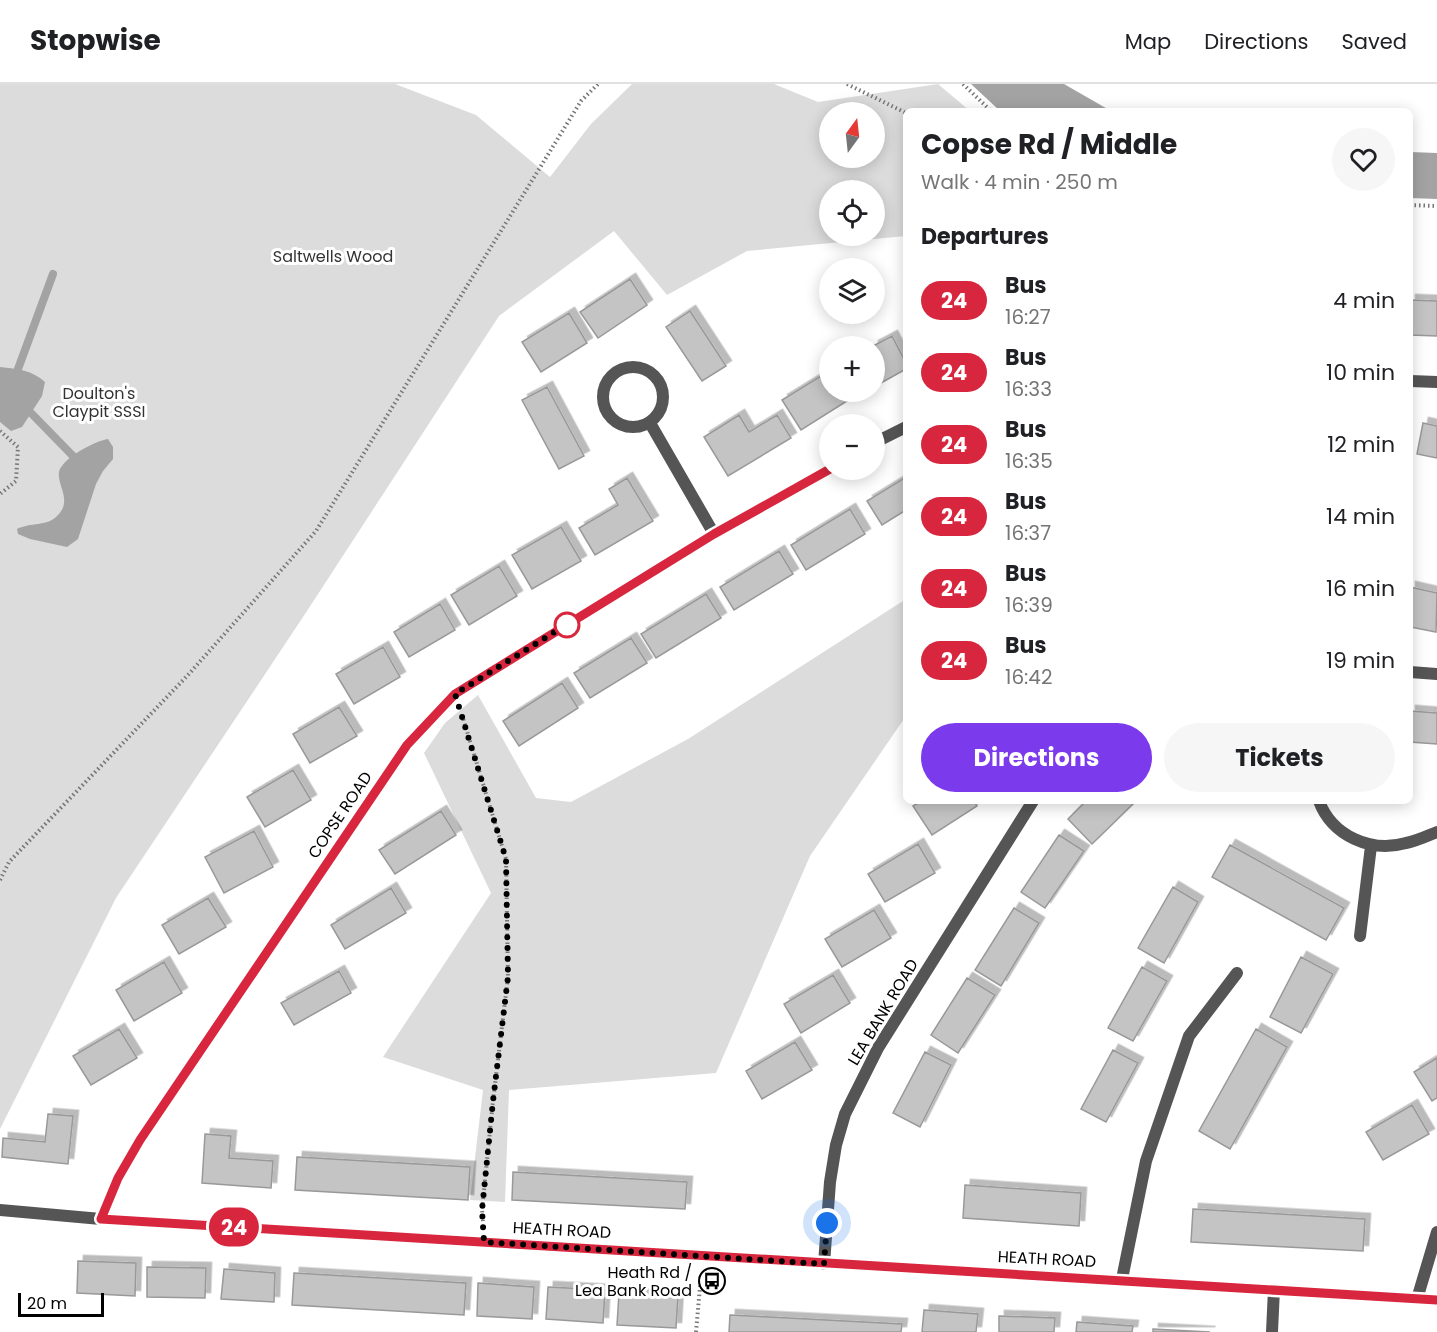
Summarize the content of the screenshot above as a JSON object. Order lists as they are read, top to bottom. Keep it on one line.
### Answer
{"streets":{"street":["COPSE ROAD","LEA BANK ROAD","HEATH ROAD"]},"crossings":[["COPSE ROAD","HEATH ROAD"],["LEA BANK ROAD","HEATH ROAD"]],"parks":["Saltwells Wood","Doulton's Claypit SSSI"],"places":{"bus stop":["Heath Rd / Lea Bank Road"]},"lines":["bus line 24"],"scale_bar":"20 m","north":"top","page":{"header":"Stopwise","nav":["Map","Directions","Saved"],"on_map":"24","map_buttons":["+","−"],"heading":[["Copse Rd / Middle","Walk · 4 min · 250 m"],"Departures"],"list":[{"mark":"24","name":"Bus","note":"16:27","value":"4 min"},{"mark":"24","name":"Bus","note":"16:33","value":"10 min"},{"mark":"24","name":"Bus","note":"16:35","value":"12 min"},{"mark":"24","name":"Bus","note":"16:37","value":"14 min"},{"mark":"24","name":"Bus","note":"16:39","value":"16 min"},{"mark":"24","name":"Bus","note":"16:42","value":"19 min"}],"buttons":["Directions","Tickets"],"scale":"20 m"}}
